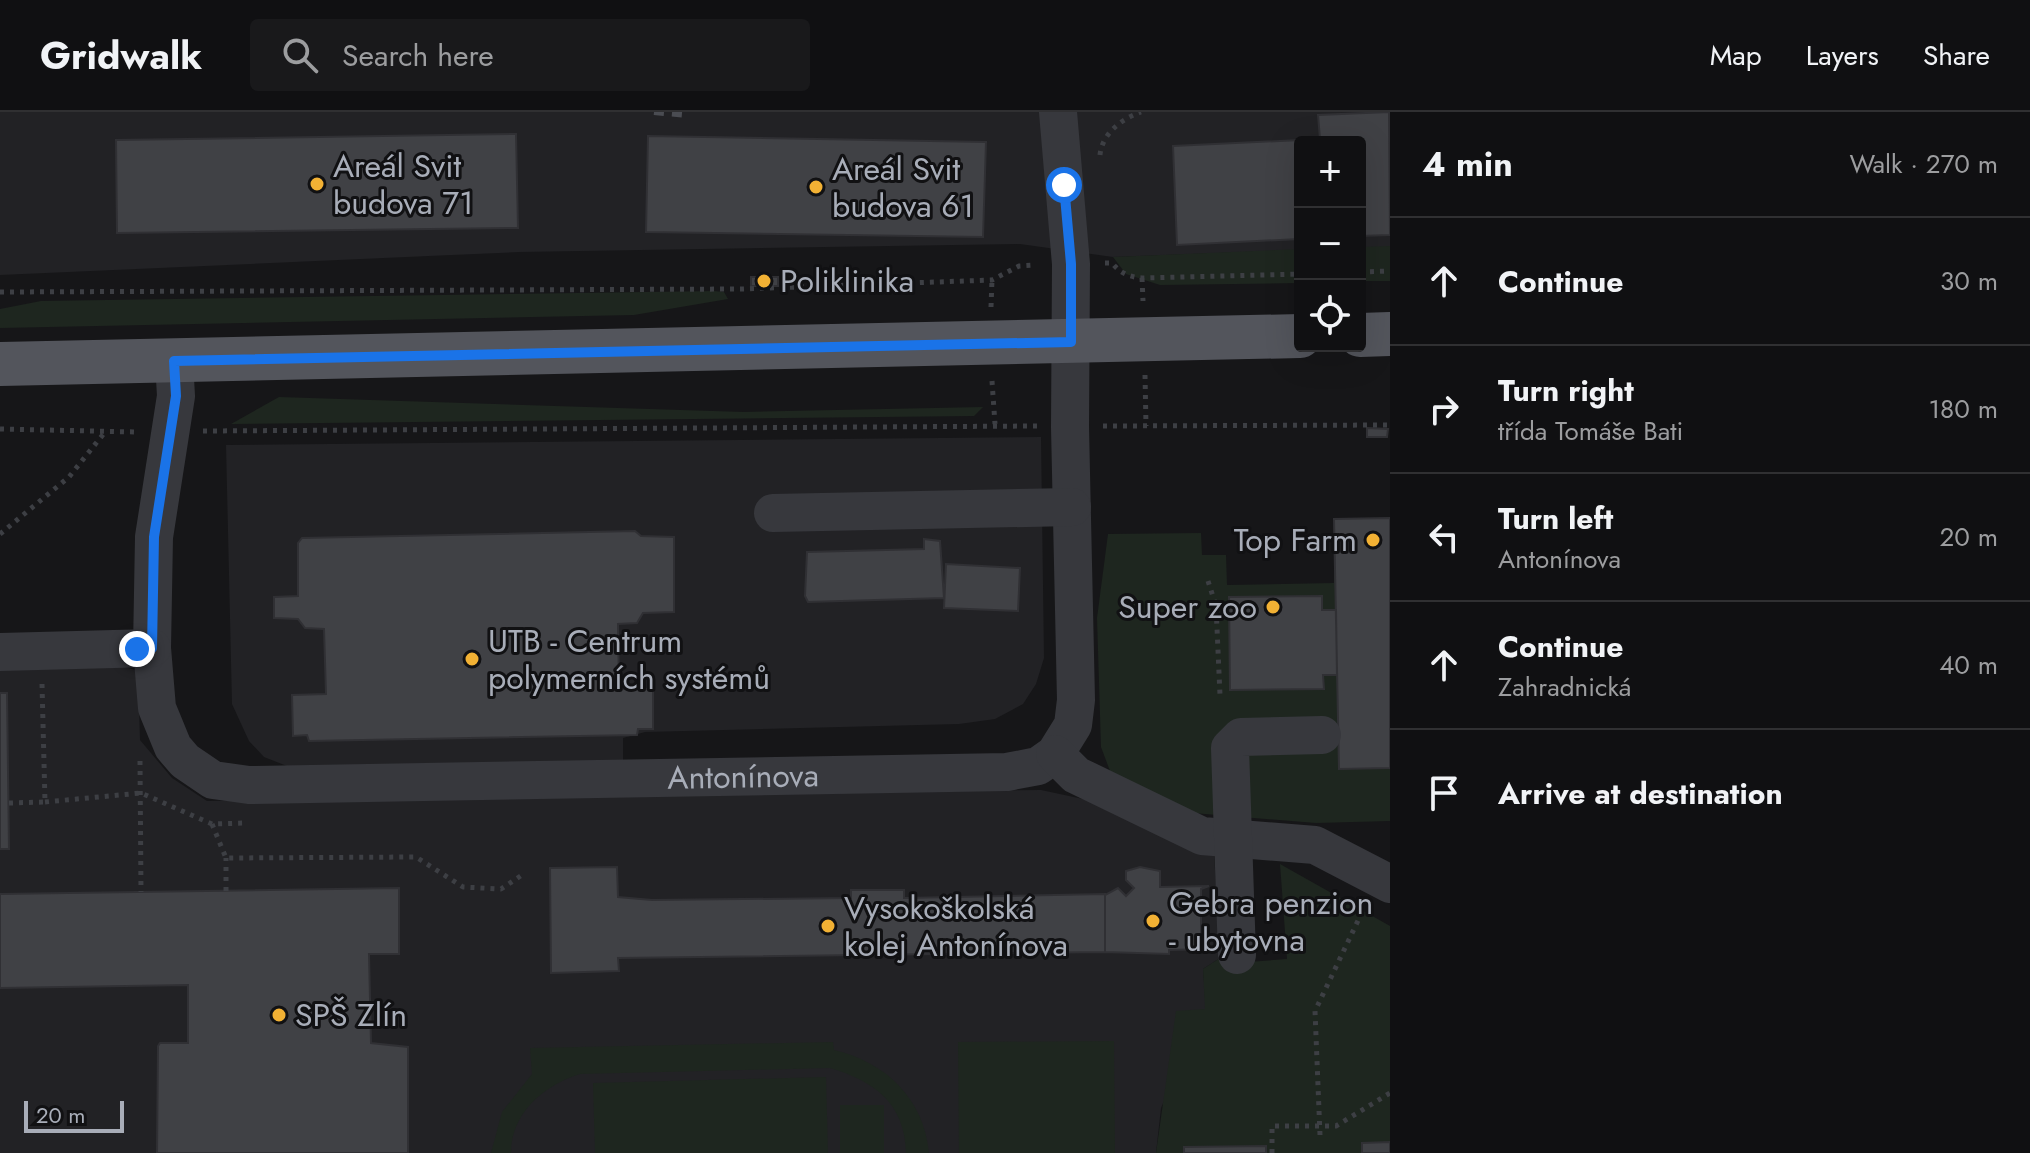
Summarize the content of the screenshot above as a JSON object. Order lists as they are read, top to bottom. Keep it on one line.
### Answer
{"streets":{"street":["Antonínova"]},"places":["Areál Svit budova 71","Areál Svit budova 61","Poliklinika","Top Farm","Super zoo","UTB - Centrum polymerních systémů","Gebra penzion - ubytovna","Vysokoškolská kolej Antonínova","SPŠ Zlín"],"scale_bar":"20 m","page":{"header":"Gridwalk","search":"Search here","nav":["Map","Layers","Share"],"heading":["4 min","Walk · 270 m"],"map_buttons":["+","−"],"list":[["Continue","30 m"],["Turn right","třída Tomáše Bati","180 m"],["Turn left","Antonínova","20 m"],["Continue","Zahradnická","40 m"],"Arrive at destination"],"scale":"20 m"}}
